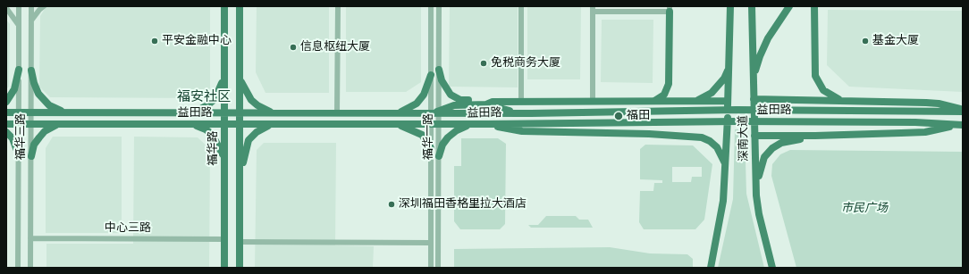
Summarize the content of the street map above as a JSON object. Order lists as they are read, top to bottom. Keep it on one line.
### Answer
{"streets":{"main road":["益田路","深南大道","福华路"],"street":["福华三路","福华一路","中心三路"]},"crossings":[["益田路","福华三路"],["益田路","福华一路"],["益田路","福华路"],["福华三路","中心三路"],["福华路","中心三路"]],"districts":["福安社区"],"parks":["市民广场"],"places":["平安金融中心","基金大厦","信息枢纽大厦","免税商务大厦","福田","深圳福田香格里拉大酒店"]}
